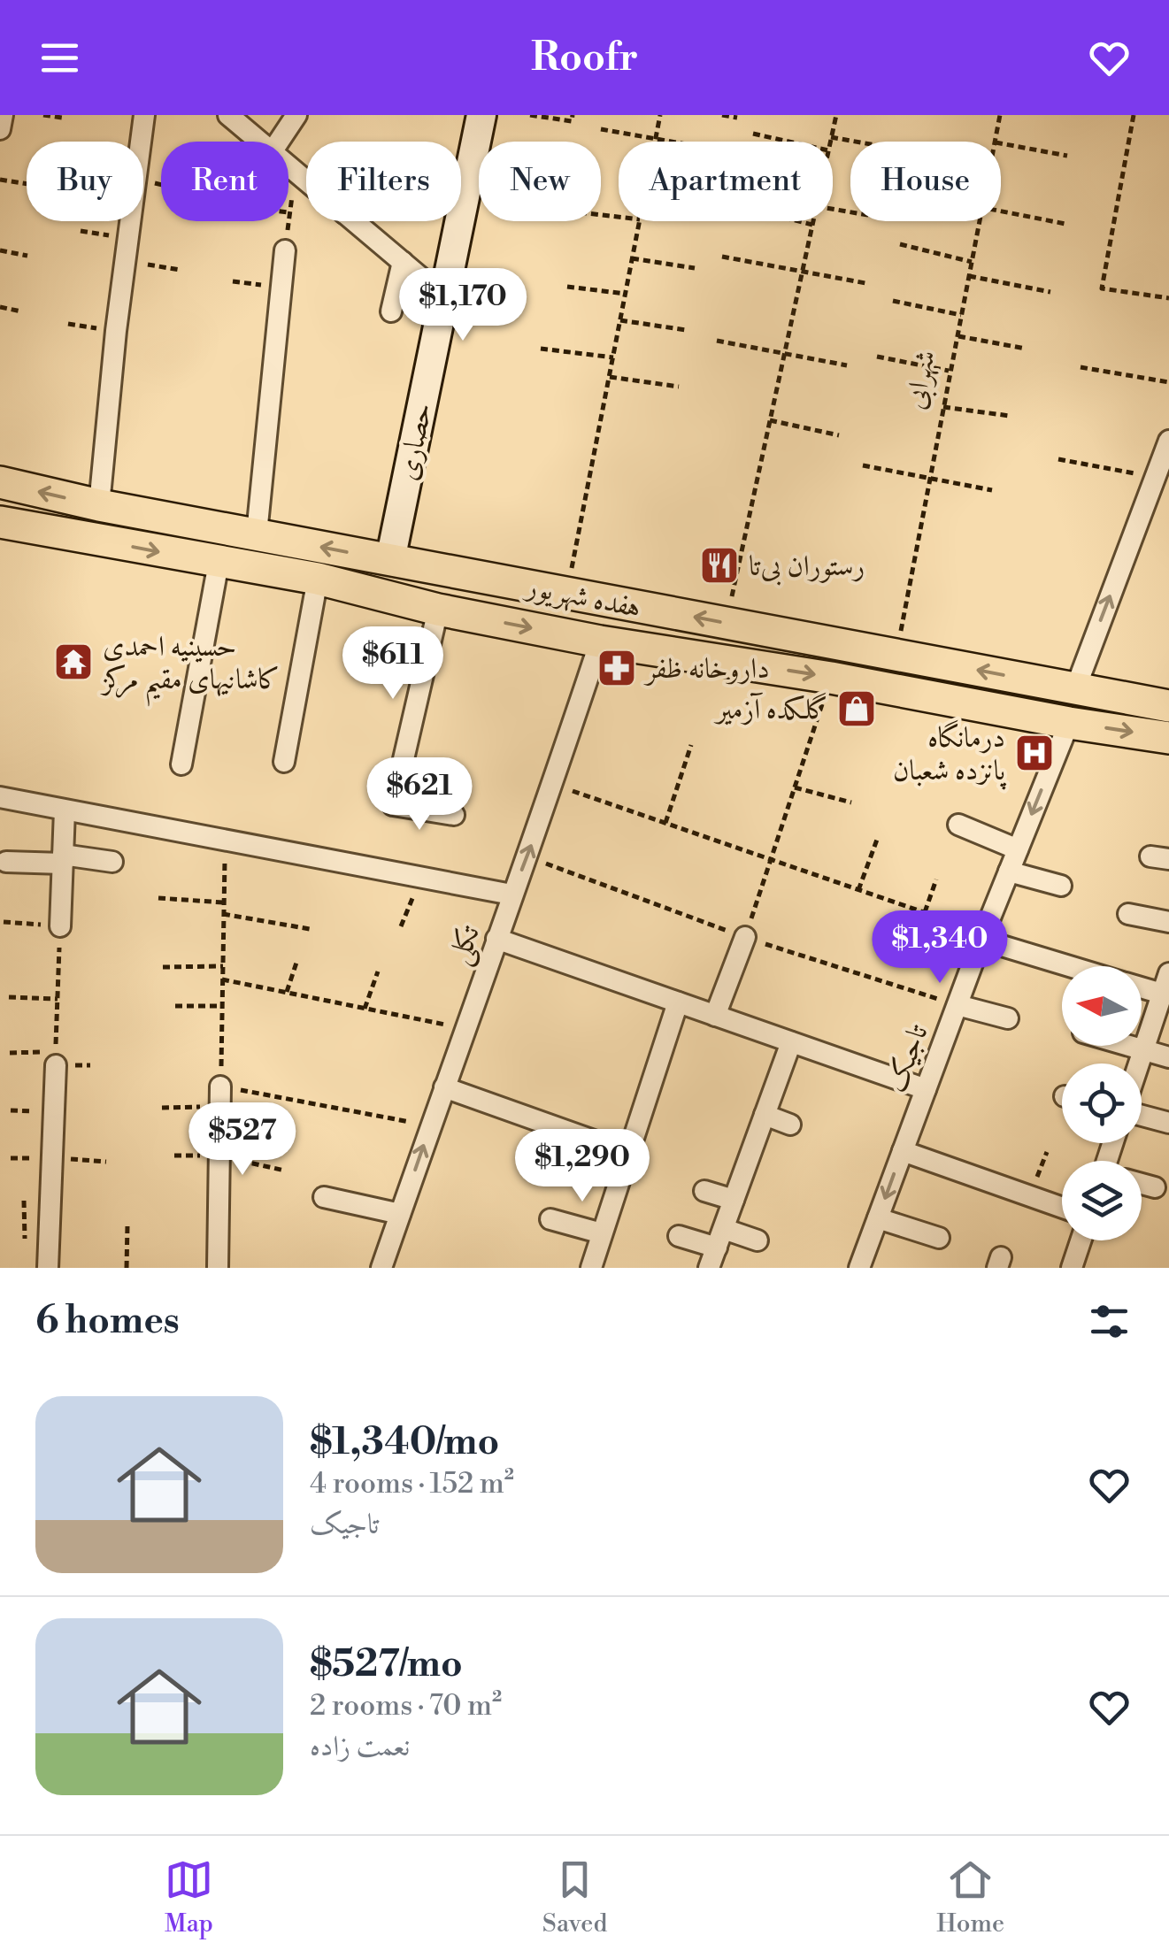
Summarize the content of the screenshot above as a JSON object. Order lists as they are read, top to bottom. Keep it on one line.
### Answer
{"streets":{"main road":["حصاری","هفده شهریور"],"street":["تکلی","تاجیک"],"path":["شهرابی"]},"crossings":[["شهرابی","هفده شهریور"],["حصاری","هفده شهریور"],["هفده شهریور","تکلی"],["هفده شهریور","تاجیک"]],"places":{"restaurant":["رستوران بی‌تا"],"temple":["حسینیه احمدی کاشانیهای مقیم مرکز"],"pharmacy":["داروخانه ظفر"],"shop":["گلكده آزمير"],"hospital":["درمانگاه پانزده شعبان"]},"north":"left","page":{"header":"Roofr","chip":["Buy","Rent","Filters","New","Apartment","House"],"price":["$1,170","$611","$621","$1,340","$527","$1,290"],"heading":"6 homes","list":[{"name":"$1,340/mo","note":"4 rooms · 152 m² · تاجیک"},{"name":"$527/mo","note":"2 rooms · 70 m² · نعمت زاده"}],"tabs":["Map","Saved","Home"]}}
